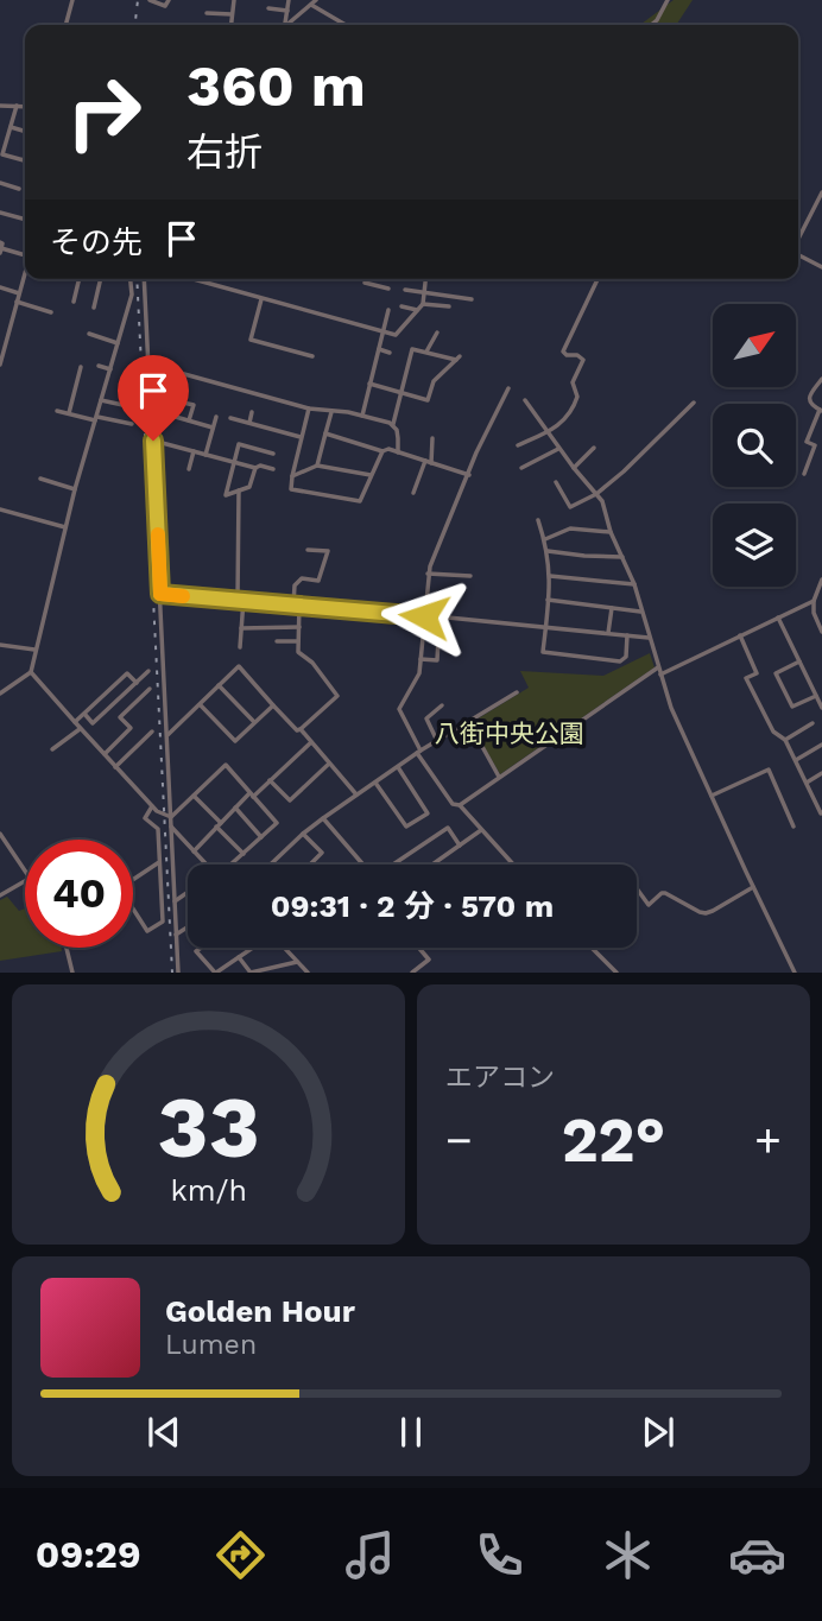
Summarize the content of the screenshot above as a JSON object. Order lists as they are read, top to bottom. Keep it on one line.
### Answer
{"parks":["八街中央公園"],"north":"top right","page":{"turn":["360 m","右折"],"then":"その先","limit":"40","trip":"09:31 · 2 分 · 570 m","tile":"エアコン","heat":["−","22°","+"],"song":["Golden Hour","Lumen"],"tabs":"09:29","gauge":["33","km/h"]}}
